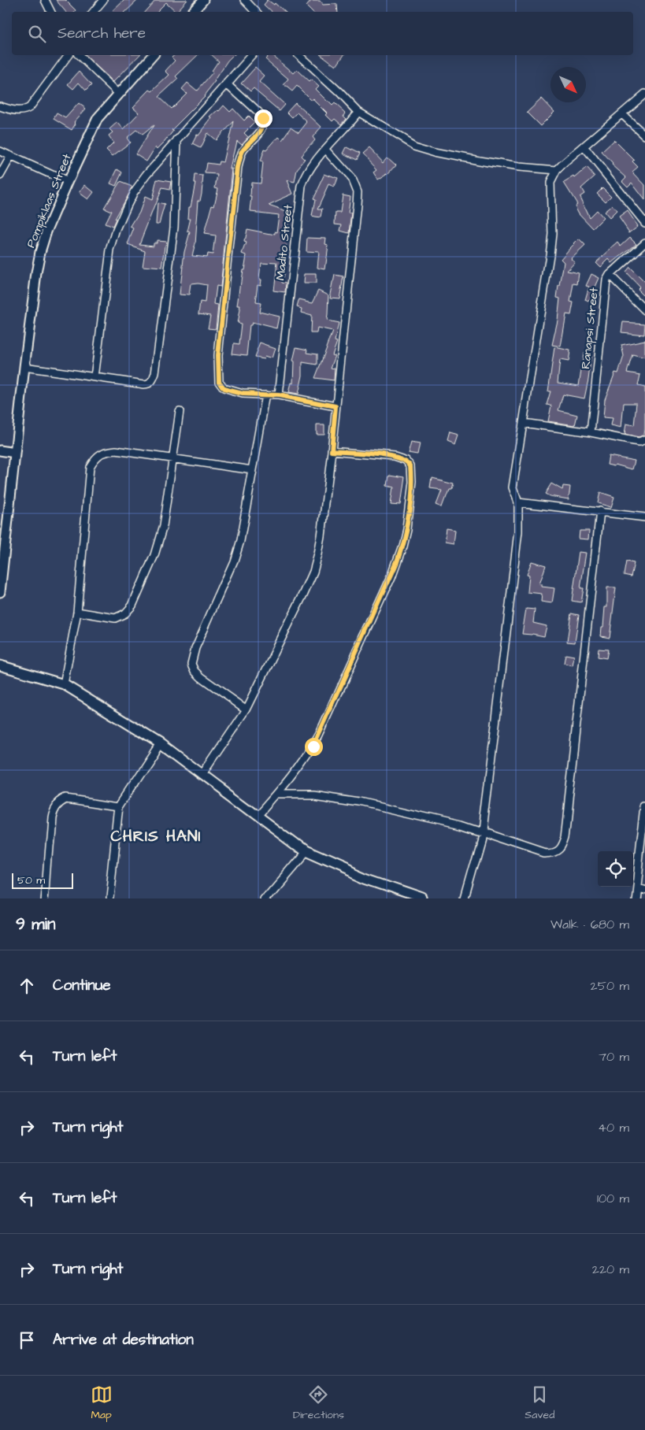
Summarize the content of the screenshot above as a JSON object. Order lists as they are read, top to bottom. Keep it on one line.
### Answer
{"streets":{"street":["Pompiklaas Street","Madito Street","Ranapsi Street"]},"districts":["CHRIS HANI"],"scale_bar":"50 m","north":"bottom right","page":{"search":"Search here","scale":"50 m","heading":["9 min","Walk · 680 m"],"list":[["Continue","250 m"],["Turn left","70 m"],["Turn right","40 m"],["Turn left","100 m"],["Turn right","220 m"],"Arrive at destination"],"nav":["Map","Directions","Saved"]}}
